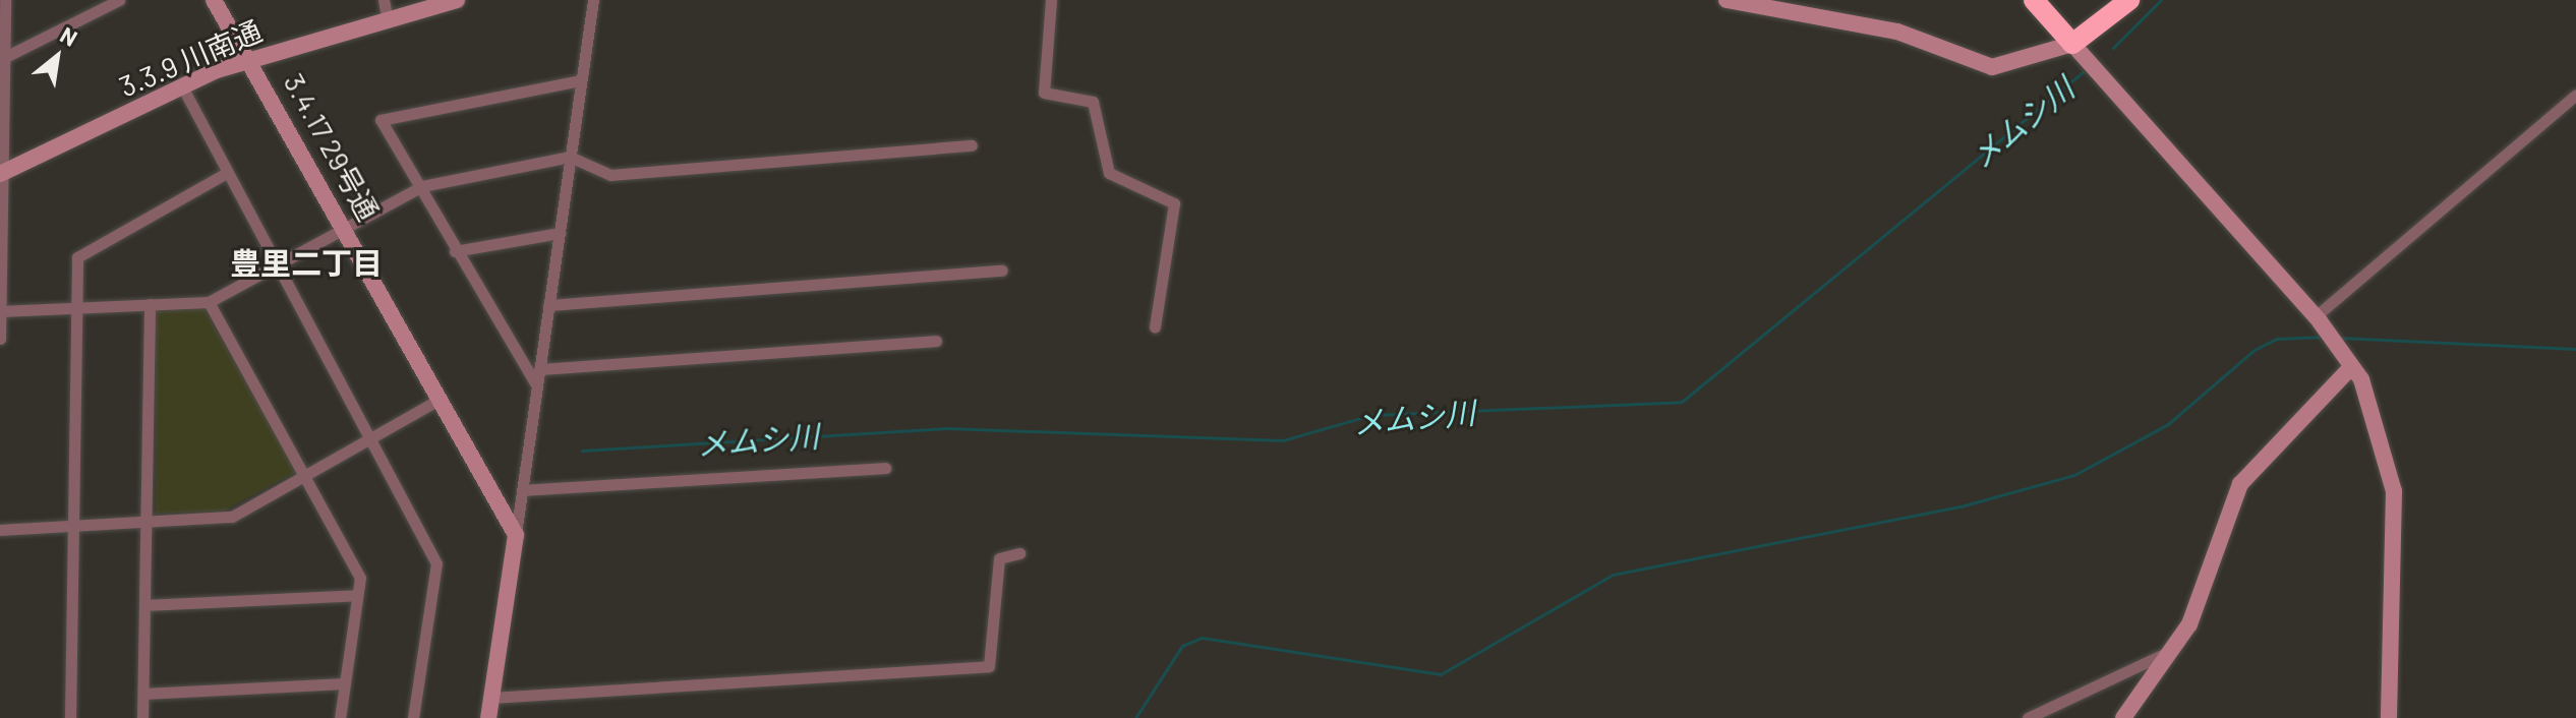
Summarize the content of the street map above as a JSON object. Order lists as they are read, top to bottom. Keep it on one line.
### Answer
{"streets":{"street":["3.3.9 川南通","3.4.17 29号通"]},"crossings":[["3.3.9 川南通","3.4.17 29号通"]],"districts":["豊里二丁目"],"water":["メムシ川"],"north":"top right"}
